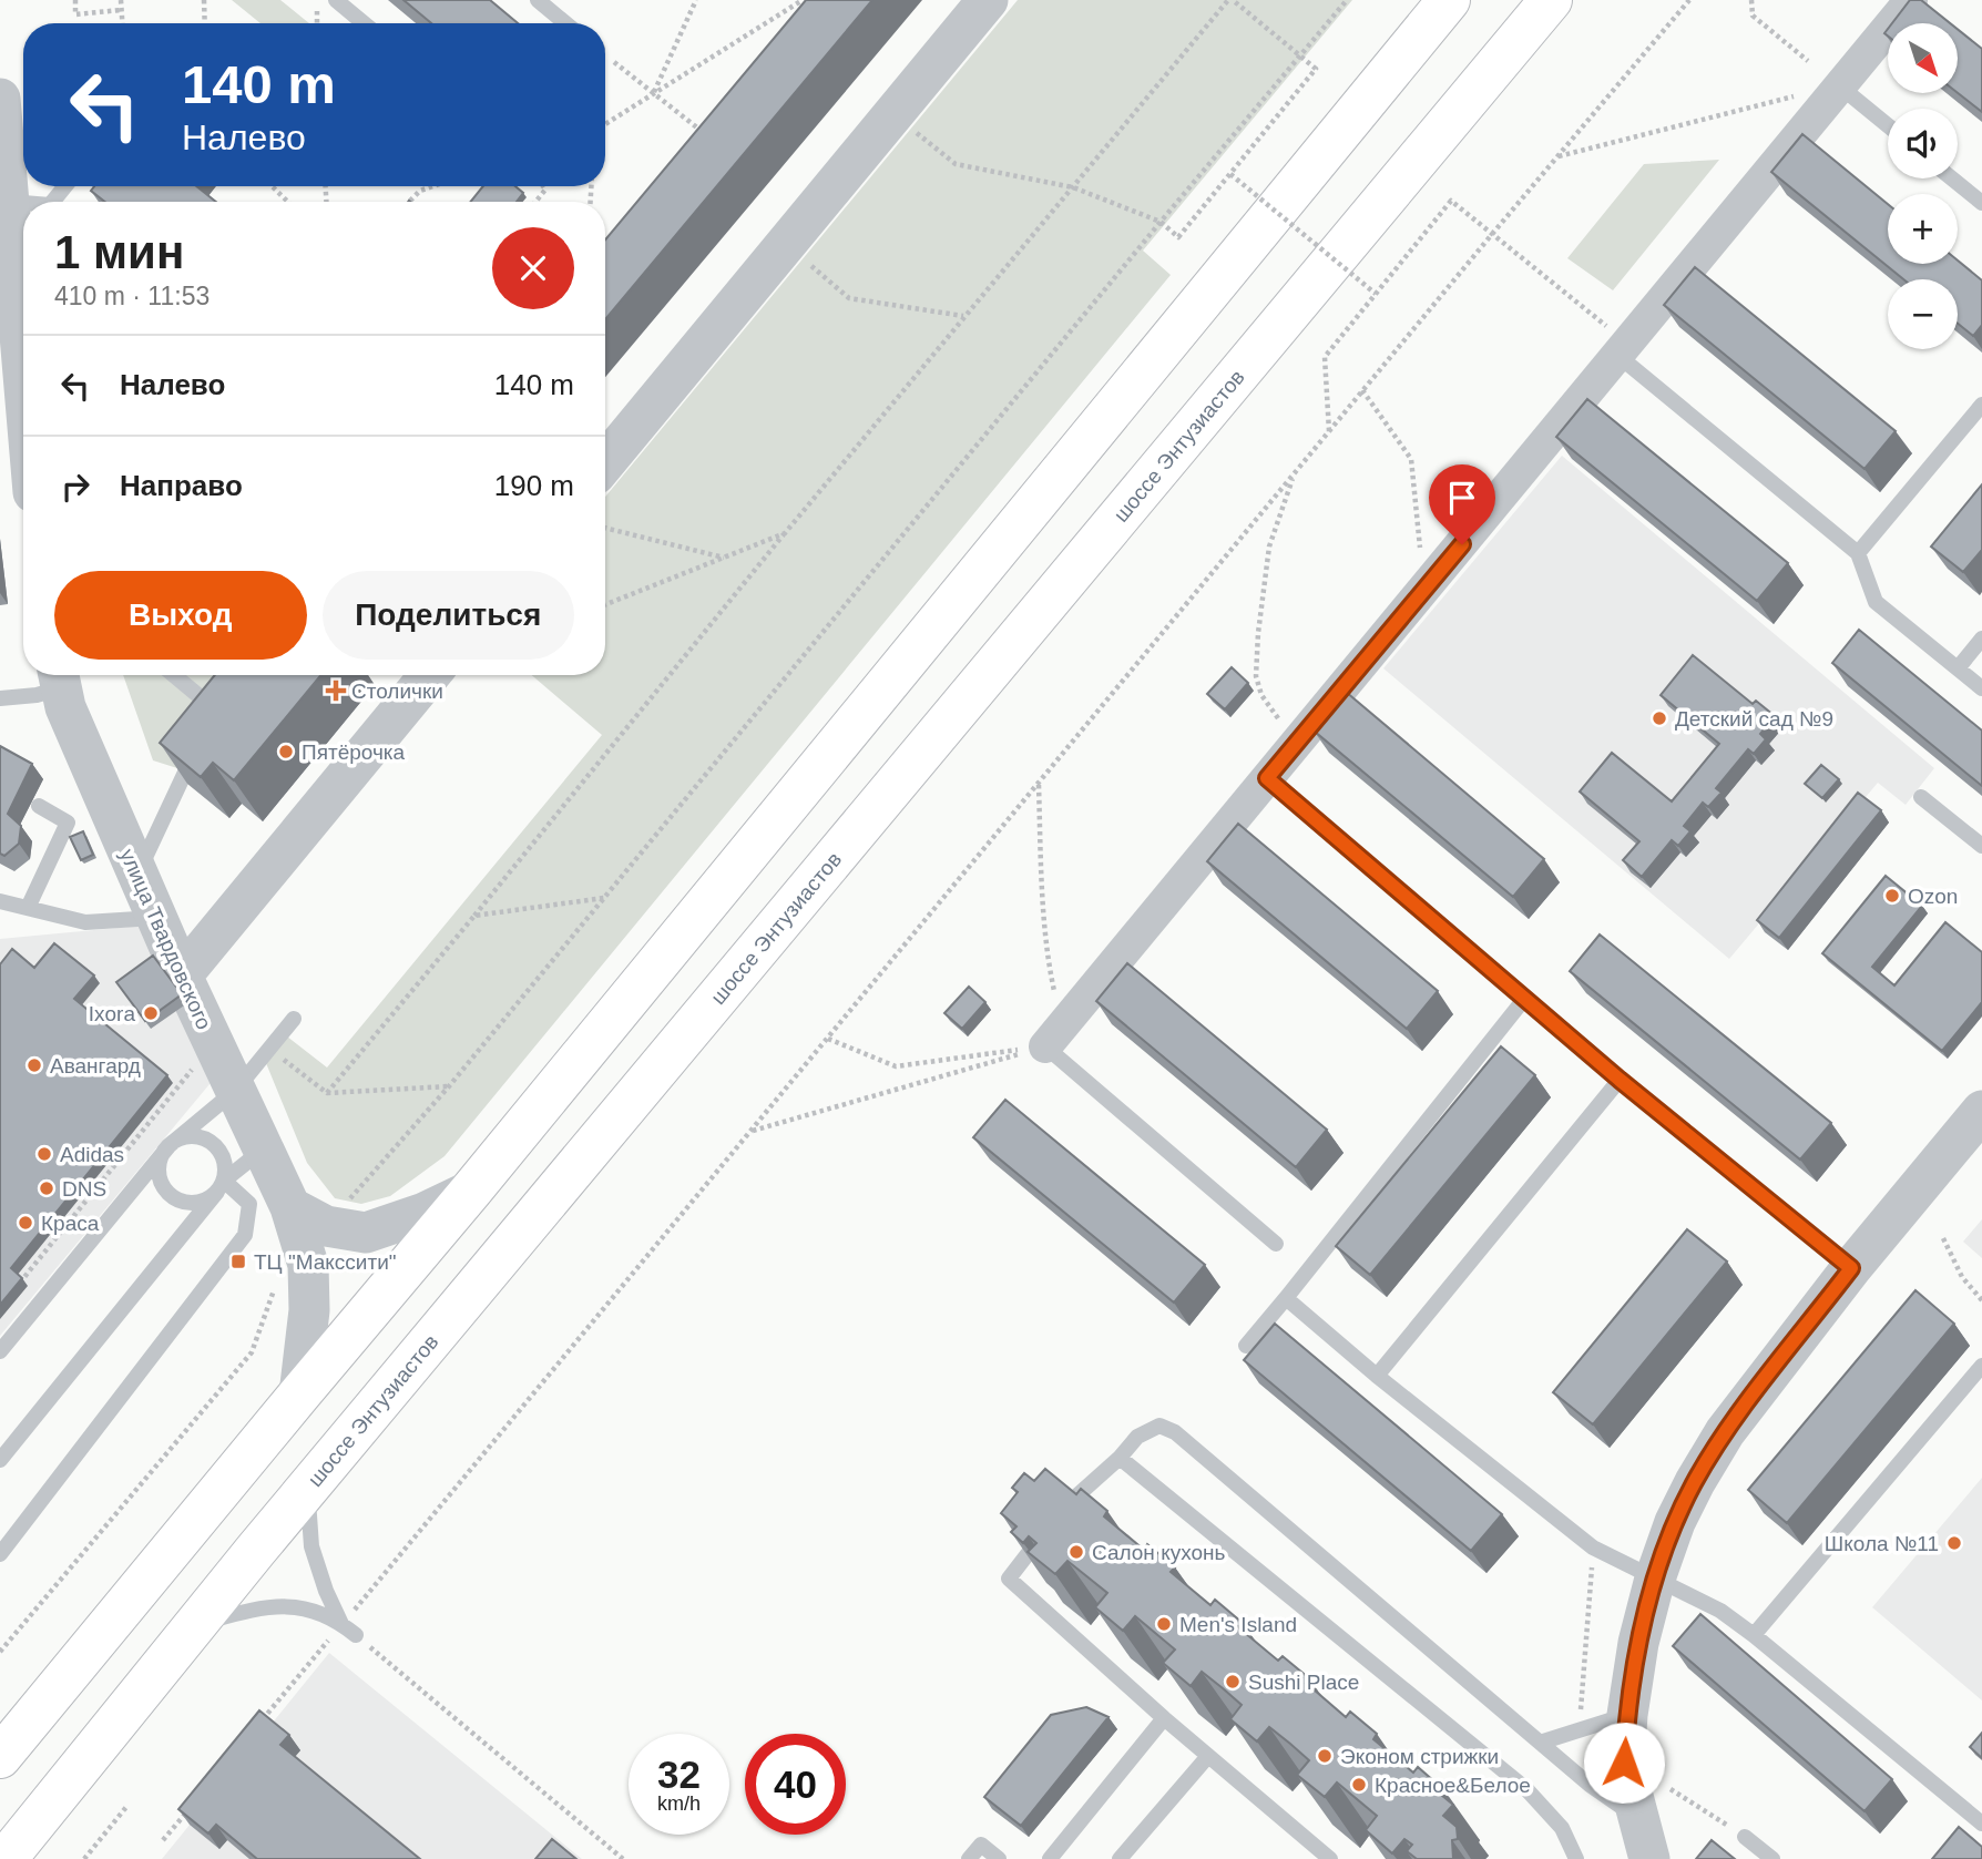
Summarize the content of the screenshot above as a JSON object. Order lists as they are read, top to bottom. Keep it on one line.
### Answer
{"streets":{"highway":["шоссе Энтузиастов"],"street":["улица Твардовского"]},"places":{"health":["Столички"],"other":["Детский сад №9","Пятёрочка","Ozon","Ixora","Авангард","Adidas","DNS","Краса","Школа №11","Салон кухонь","Men's Island","Sushi Place","Эконом стрижки","Красное&Белое"],"transit":["ТЦ \"Макссити\""]},"north":"bottom right","page":{"map_buttons":["+","−"],"turn":["140 m","Налево"],"heading":["1 мин","410 m · 11:53"],"list":[{"name":"Налево","value":"140 m"},{"name":"Направо","value":"190 m"}],"buttons":["Выход","Поделиться"],"speed":"32 km/h","limit":"40"}}
